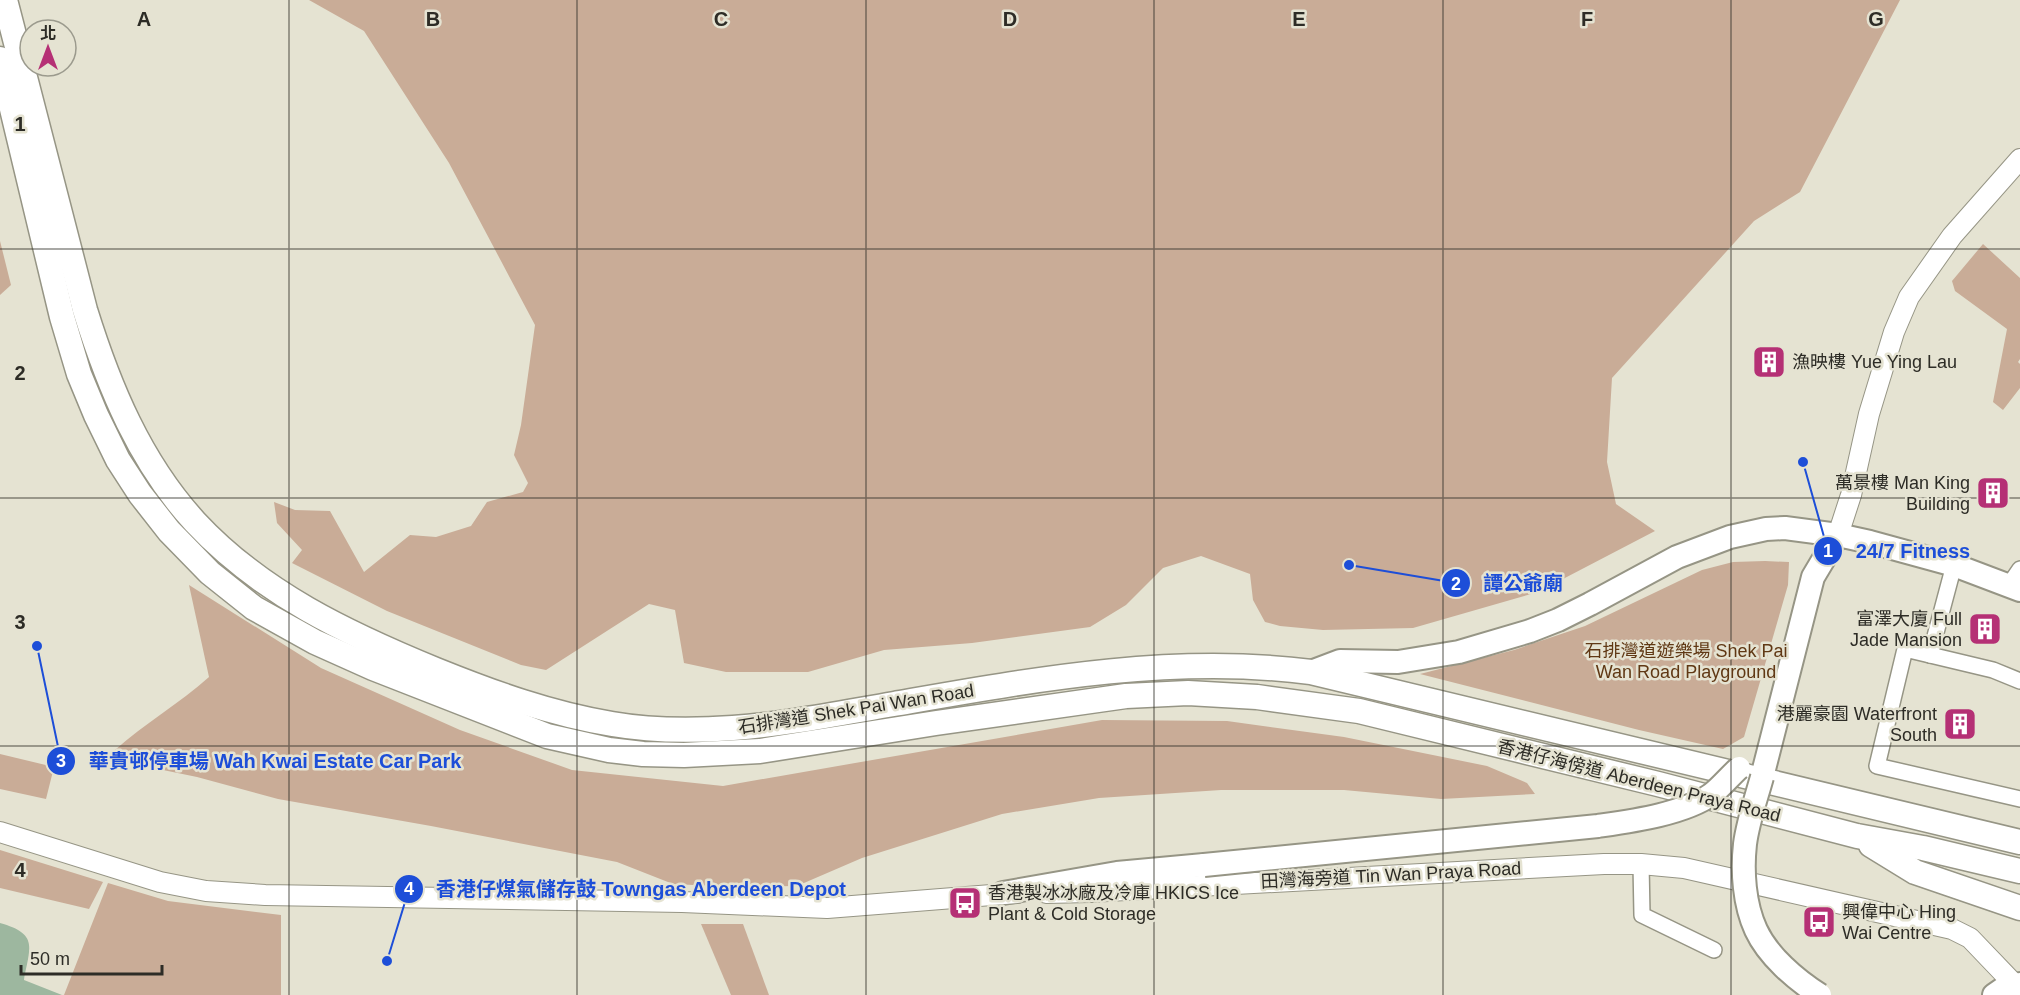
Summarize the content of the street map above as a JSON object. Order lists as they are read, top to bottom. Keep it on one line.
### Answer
{"streets":{"main road":["石排灣道 Shek Pai Wan Road","香港仔海傍道 Aberdeen Praya Road"],"street":["田灣海旁道 Tin Wan Praya Road"]},"crossings":[["石排灣道 Shek Pai Wan Road","香港仔海傍道 Aberdeen Praya Road"]],"parks":["石排灣道遊樂場 Shek Pai Wan Road Playground"],"places":{"building":["漁映樓 Yue Ying Lau","萬景樓 Man King Building","富澤大廈 Full Jade Mansion","港麗豪園 Waterfront South"],"other":["24/7 Fitness","譚公爺廟","華貴邨停車場 Wah Kwai Estate Car Park","香港仔煤氣儲存鼓 Towngas Aberdeen Depot"],"bus stop":["香港製冰冰廠及冷庫 HKICS Ice Plant & Cold Storage","興偉中心 Hing Wai Centre"]},"scale_bar":"50 m","north":"top","grid":{"columns":["A","B","C","D","E","F","G"],"rows":["1","2","3","4"]}}
